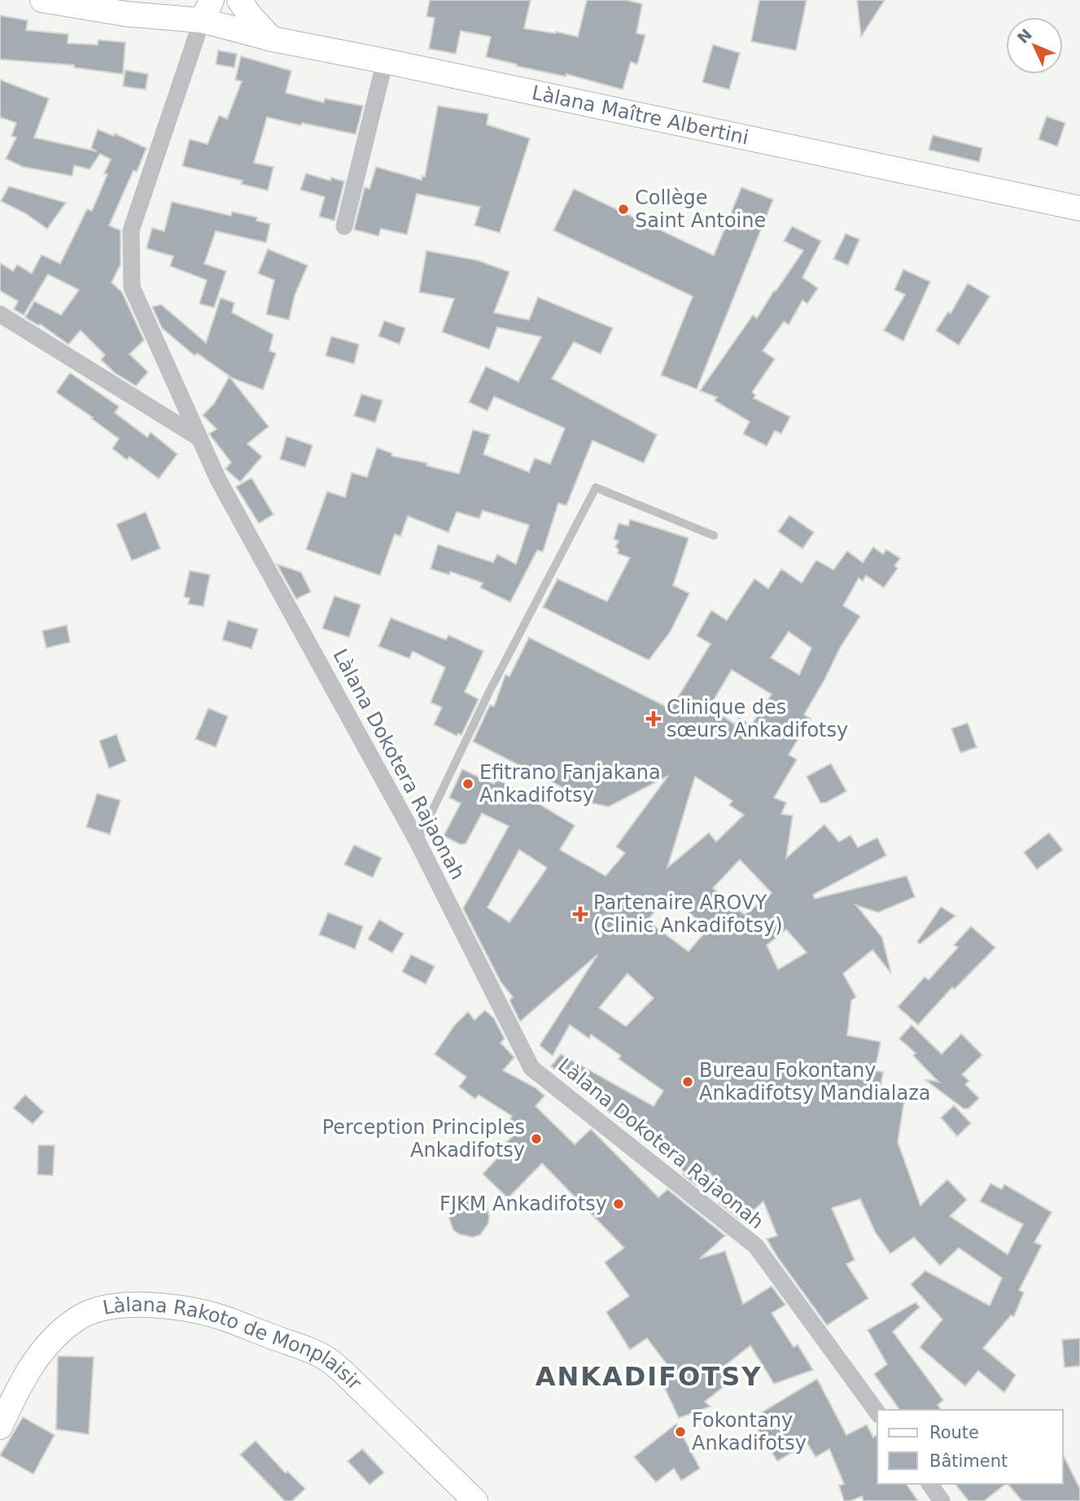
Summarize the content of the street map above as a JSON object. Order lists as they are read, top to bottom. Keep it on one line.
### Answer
{"streets":{"main road":["Làlana Maître Albertini","Làlana Rakoto de Monplaisir"],"street":["Làlana Dokotera Rajaonah"]},"crossings":[["Làlana Maître Albertini","Làlana Dokotera Rajaonah"]],"districts":["ANKADIFOTSY"],"places":{"other":["Collège Saint Antoine","Efitrano Fanjakana Ankadifotsy","Bureau Fokontany Ankadifotsy Mandialaza","Perception Principles Ankadifotsy","FJKM Ankadifotsy","Fokontany Ankadifotsy"],"health":["Clinique des sœurs Ankadifotsy","Partenaire AROVY (Clinic Ankadifotsy)"]},"legend":["Route","Bâtiment"],"north":"top left"}
